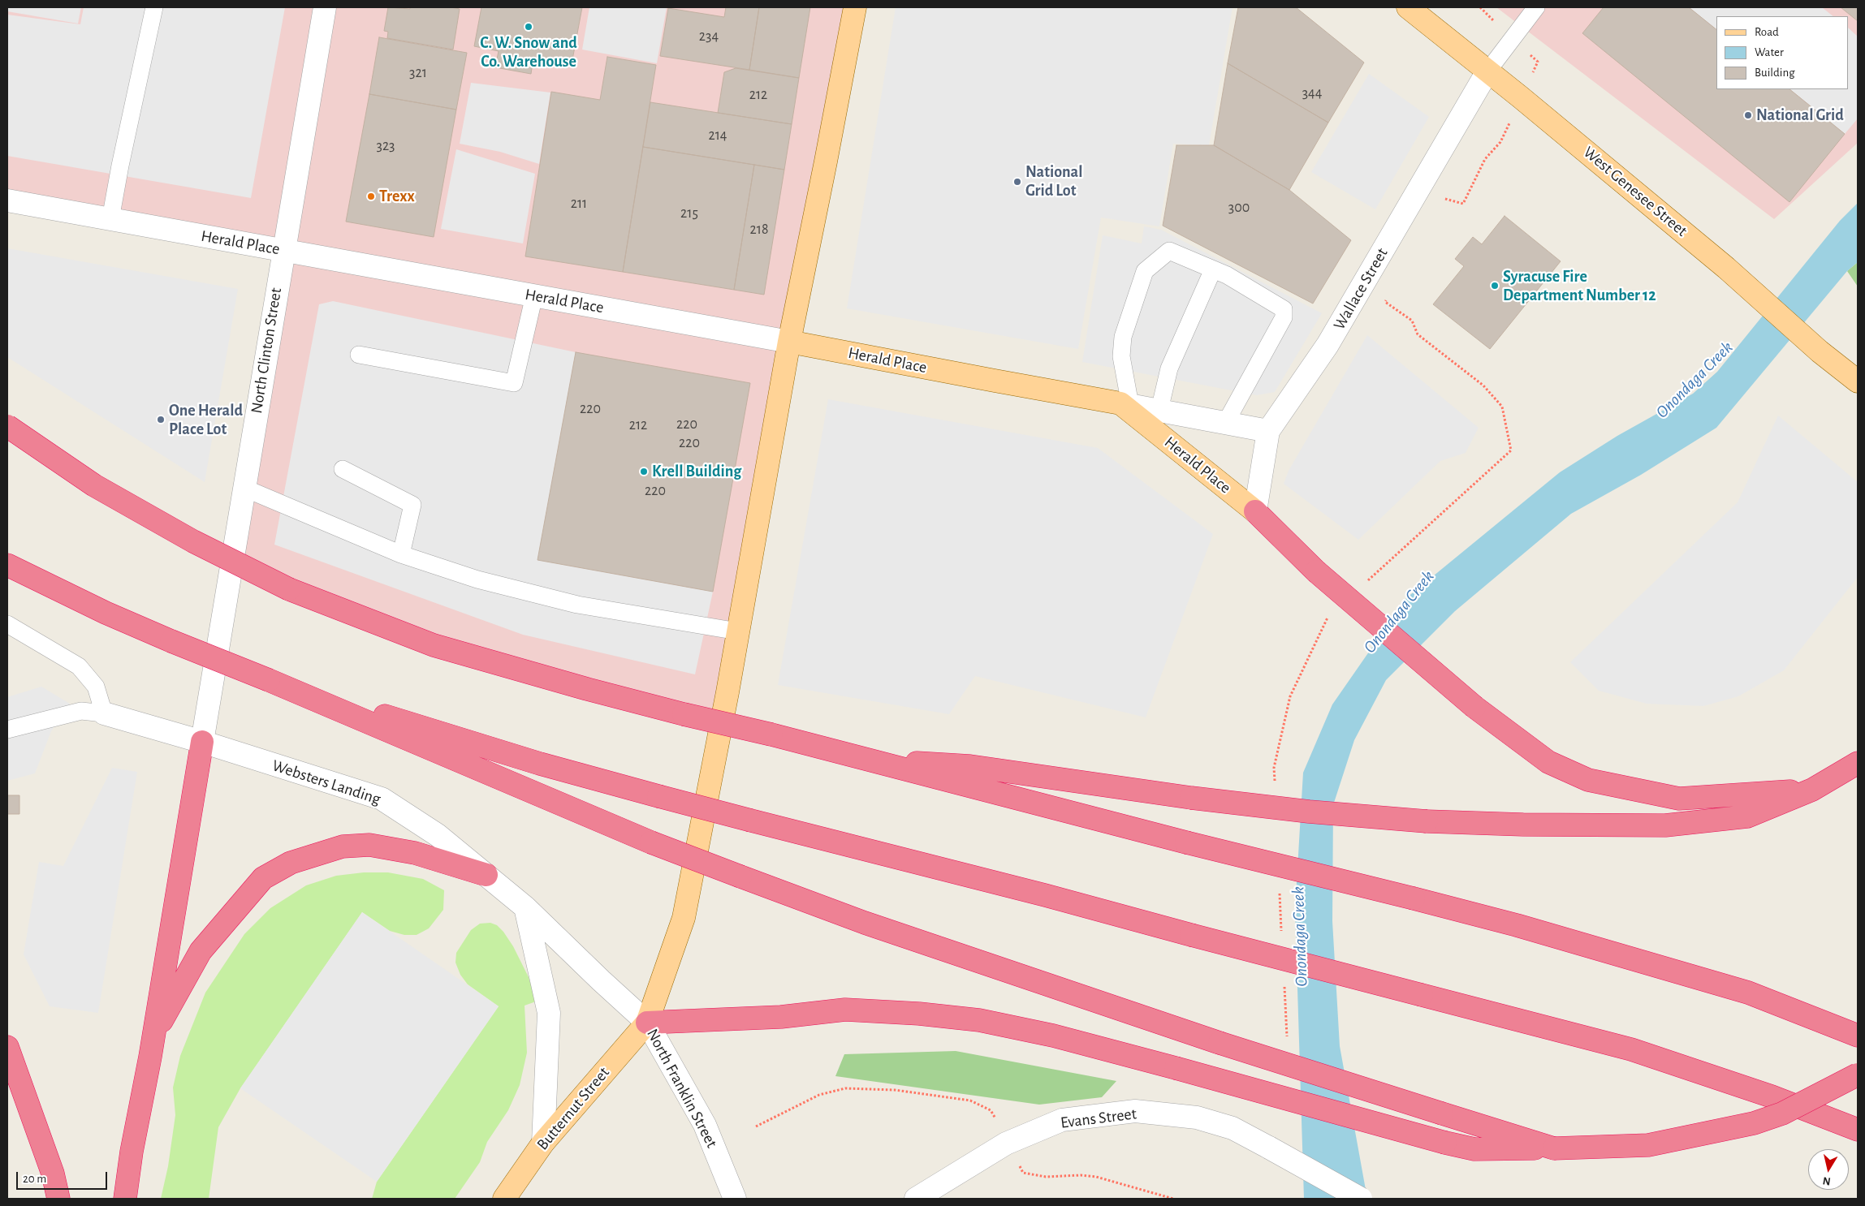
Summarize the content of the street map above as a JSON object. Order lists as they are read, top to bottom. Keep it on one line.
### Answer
{"streets":{"main road":["West Genesee Street","Herald Place","Butternut Street"],"street":["Wallace Street","North Clinton Street","Websters Landing","North Franklin Street","Evans Street"]},"crossings":[["West Genesee Street","Wallace Street"],["Herald Place","Wallace Street"],["Herald Place","North Clinton Street"],["North Clinton Street","Websters Landing"],["Websters Landing","North Franklin Street"],["Websters Landing","Butternut Street"],["North Franklin Street","Butternut Street"]],"water":["Onondaga Creek"],"places":["C. W. Snow and Co. Warehouse","National Grid","National Grid Lot","Trexx","Syracuse Fire Department Number 12","One Herald Place Lot","Krell Building"],"house_numbers":["234","321","344","212","214","323","211","300","215","218","220","220","212","220","220"],"legend":["Road","Water","Building"],"scale_bar":"20 m","north":"bottom"}
